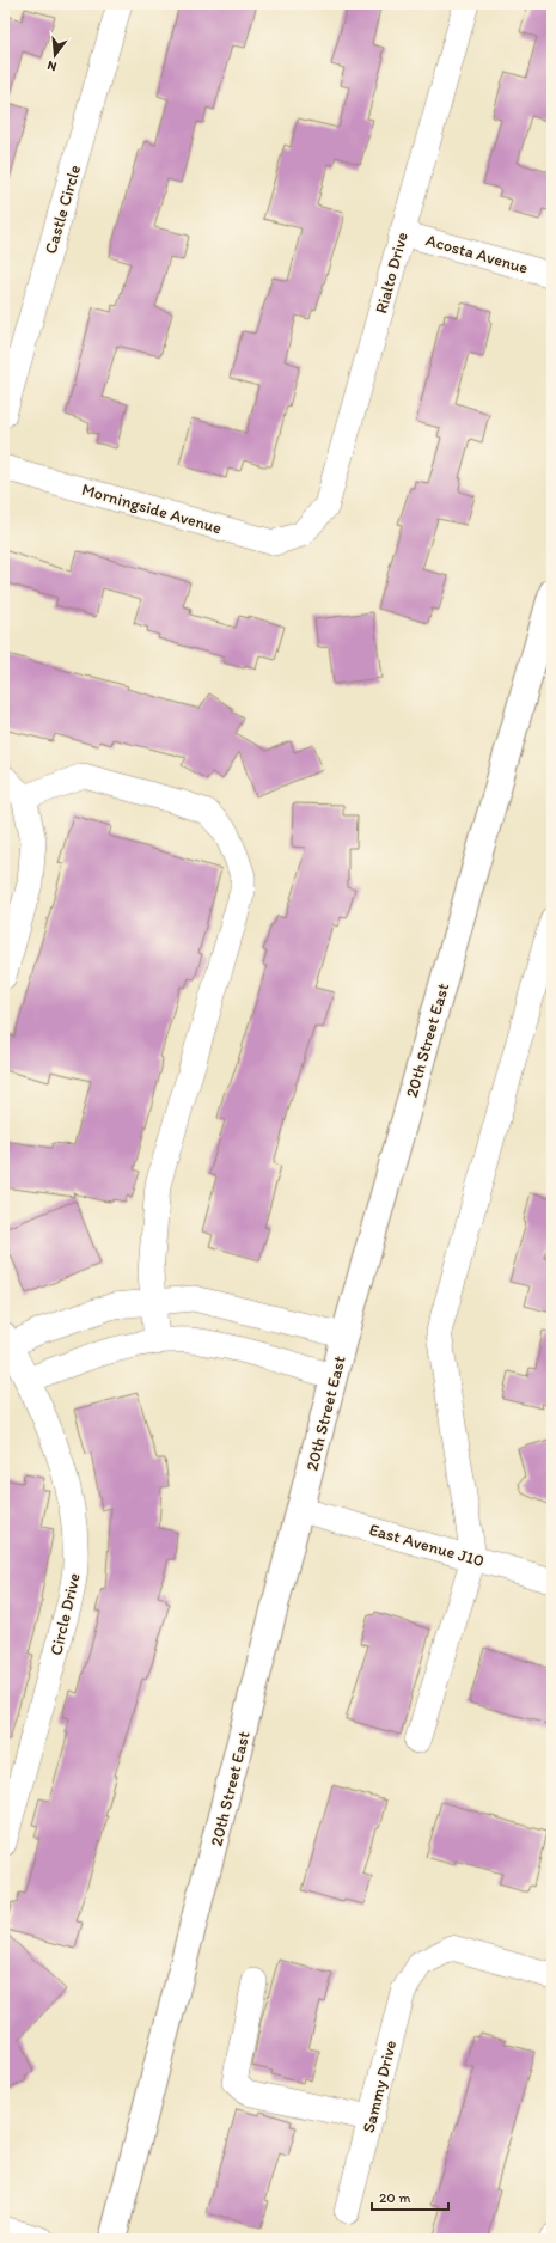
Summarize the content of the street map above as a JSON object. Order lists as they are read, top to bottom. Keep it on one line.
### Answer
{"streets":{"main road":["20th Street East"],"street":["Castle Circle","Acosta Avenue","Rialto Drive","Morningside Avenue","East Avenue J10","Circle Drive","Sammy Drive"]},"crossings":[["Acosta Avenue","Rialto Drive"],["Rialto Drive","Morningside Avenue"],["20th Street East","East Avenue J10"]],"scale_bar":"20 m","north":"bottom"}
